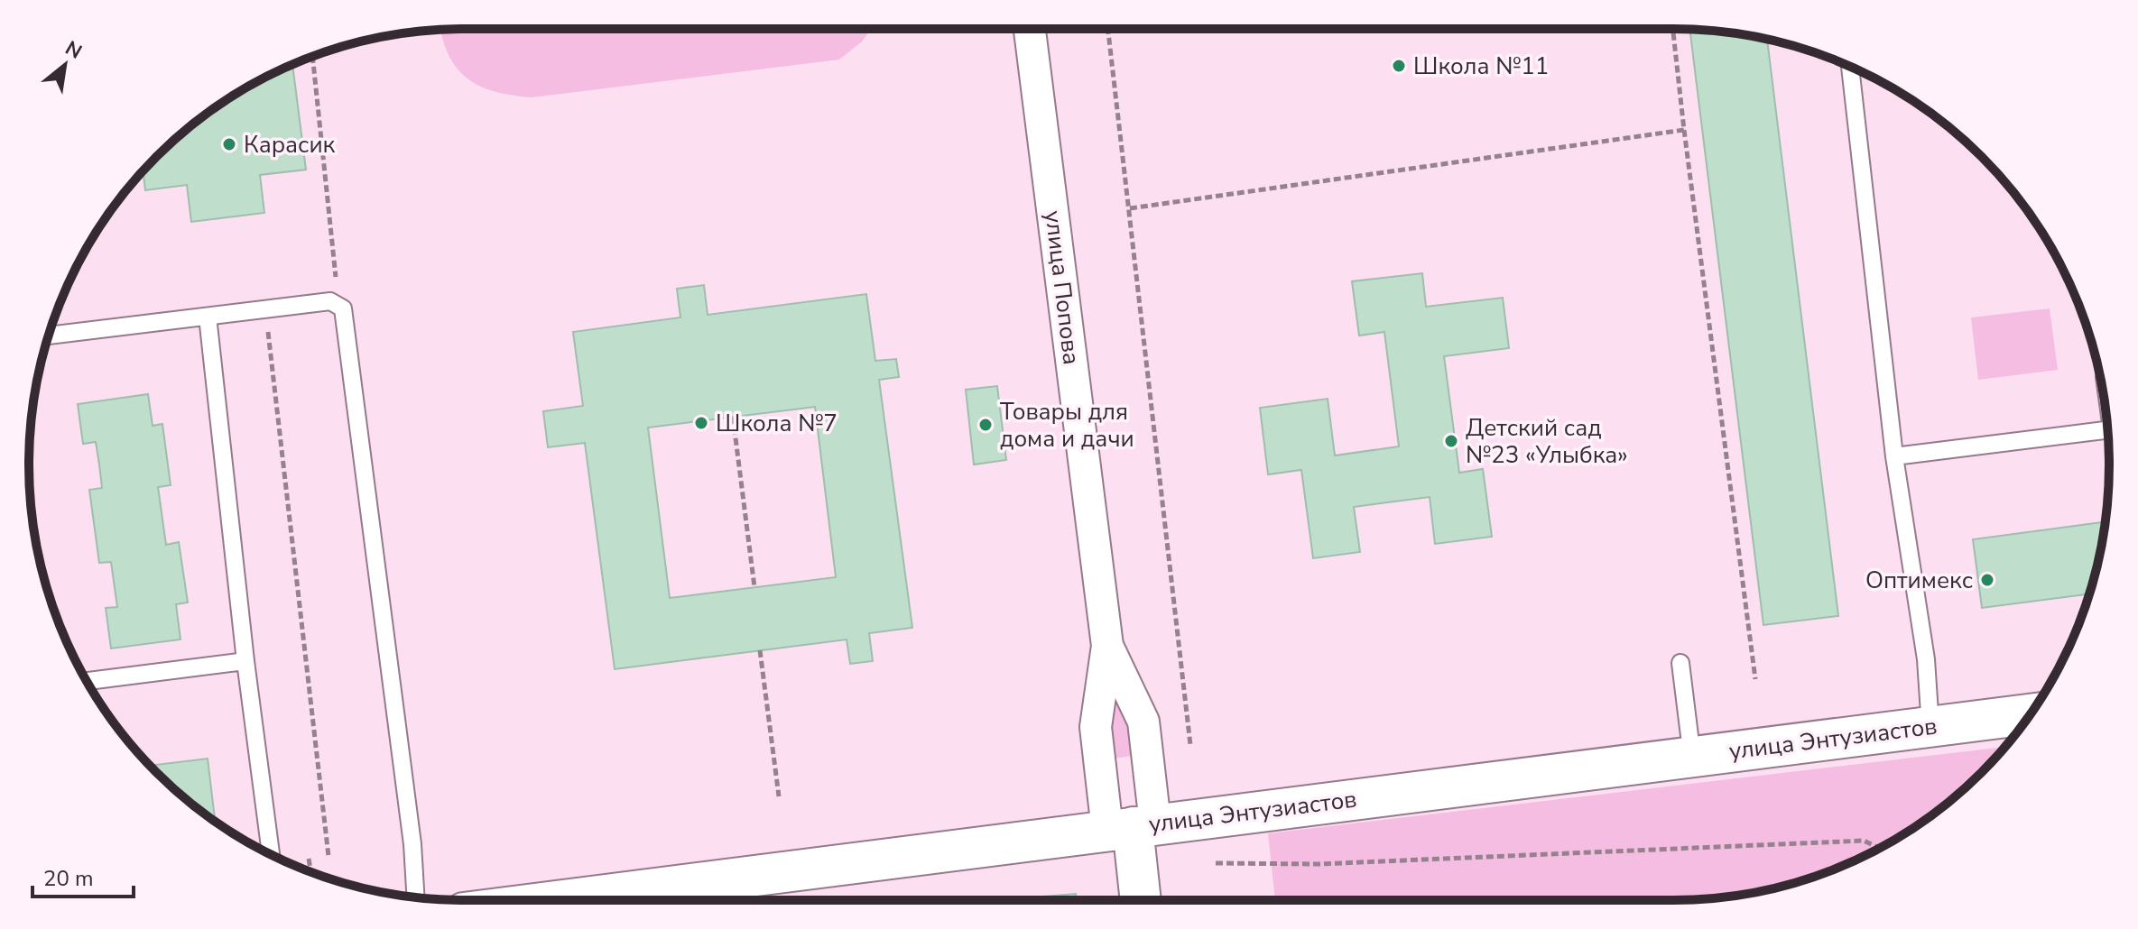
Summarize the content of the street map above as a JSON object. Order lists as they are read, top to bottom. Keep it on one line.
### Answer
{"streets":{"street":["улица Попова","улица Энтузиастов"]},"crossings":[["улица Попова","улица Энтузиастов"]],"places":["Школа №11","Карасик","Школа №7","Товары для дома и дачи","Детский сад №23 «Улыбка»","Оптимекс"],"scale_bar":"20 m","north":"top right"}
